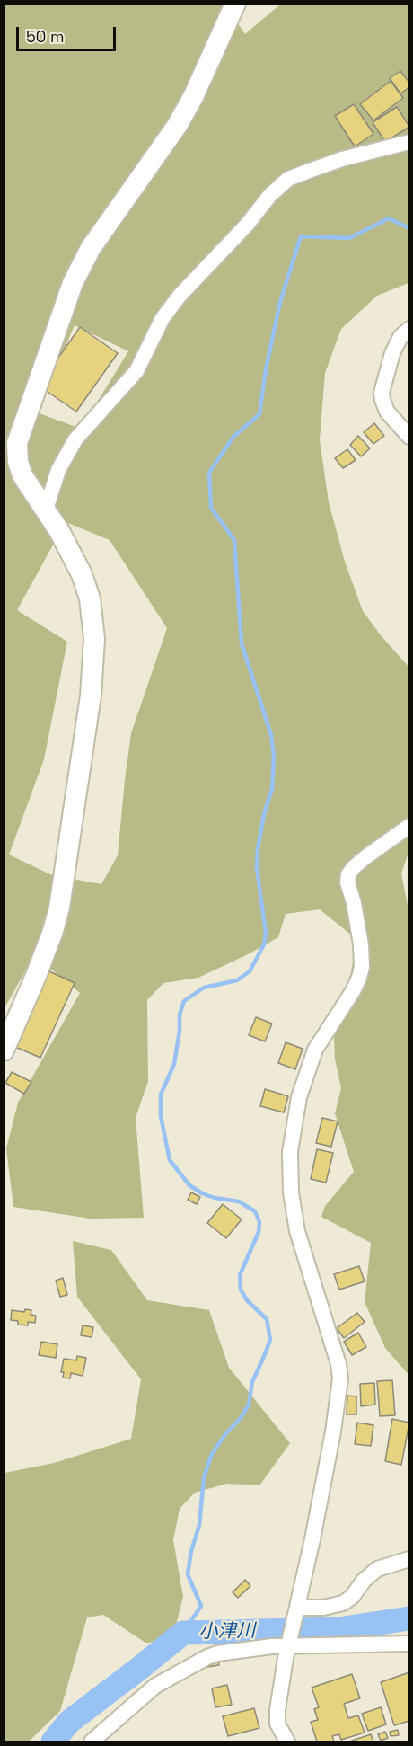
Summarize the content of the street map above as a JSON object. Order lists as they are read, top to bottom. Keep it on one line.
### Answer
{"water":["小津川"],"scale_bar":"50 m"}
